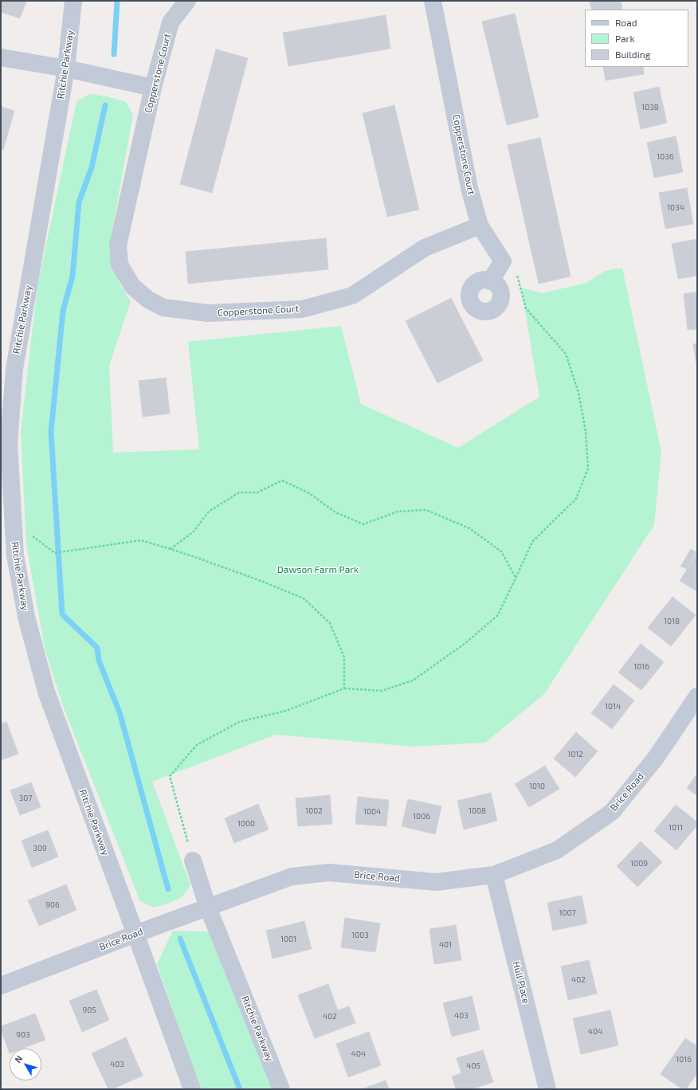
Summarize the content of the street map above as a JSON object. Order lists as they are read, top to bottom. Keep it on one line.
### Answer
{"streets":{"street":["Ritchie Parkway","Copperstone Court","Brice Road","Hull Place"]},"crossings":[["Ritchie Parkway","Brice Road"],["Brice Road","Hull Place"]],"parks":["Dawson Farm Park"],"house_numbers":["1038","1036","1034","1018","1016","1014","1012","1010","307","1002","1008","1004","1006","1000","1011","309","1009","906","1007","1003","1001","401","402","905","403","402","404","903","404","1016","403","405"],"legend":["Road","Park","Building"],"north":"top left"}
